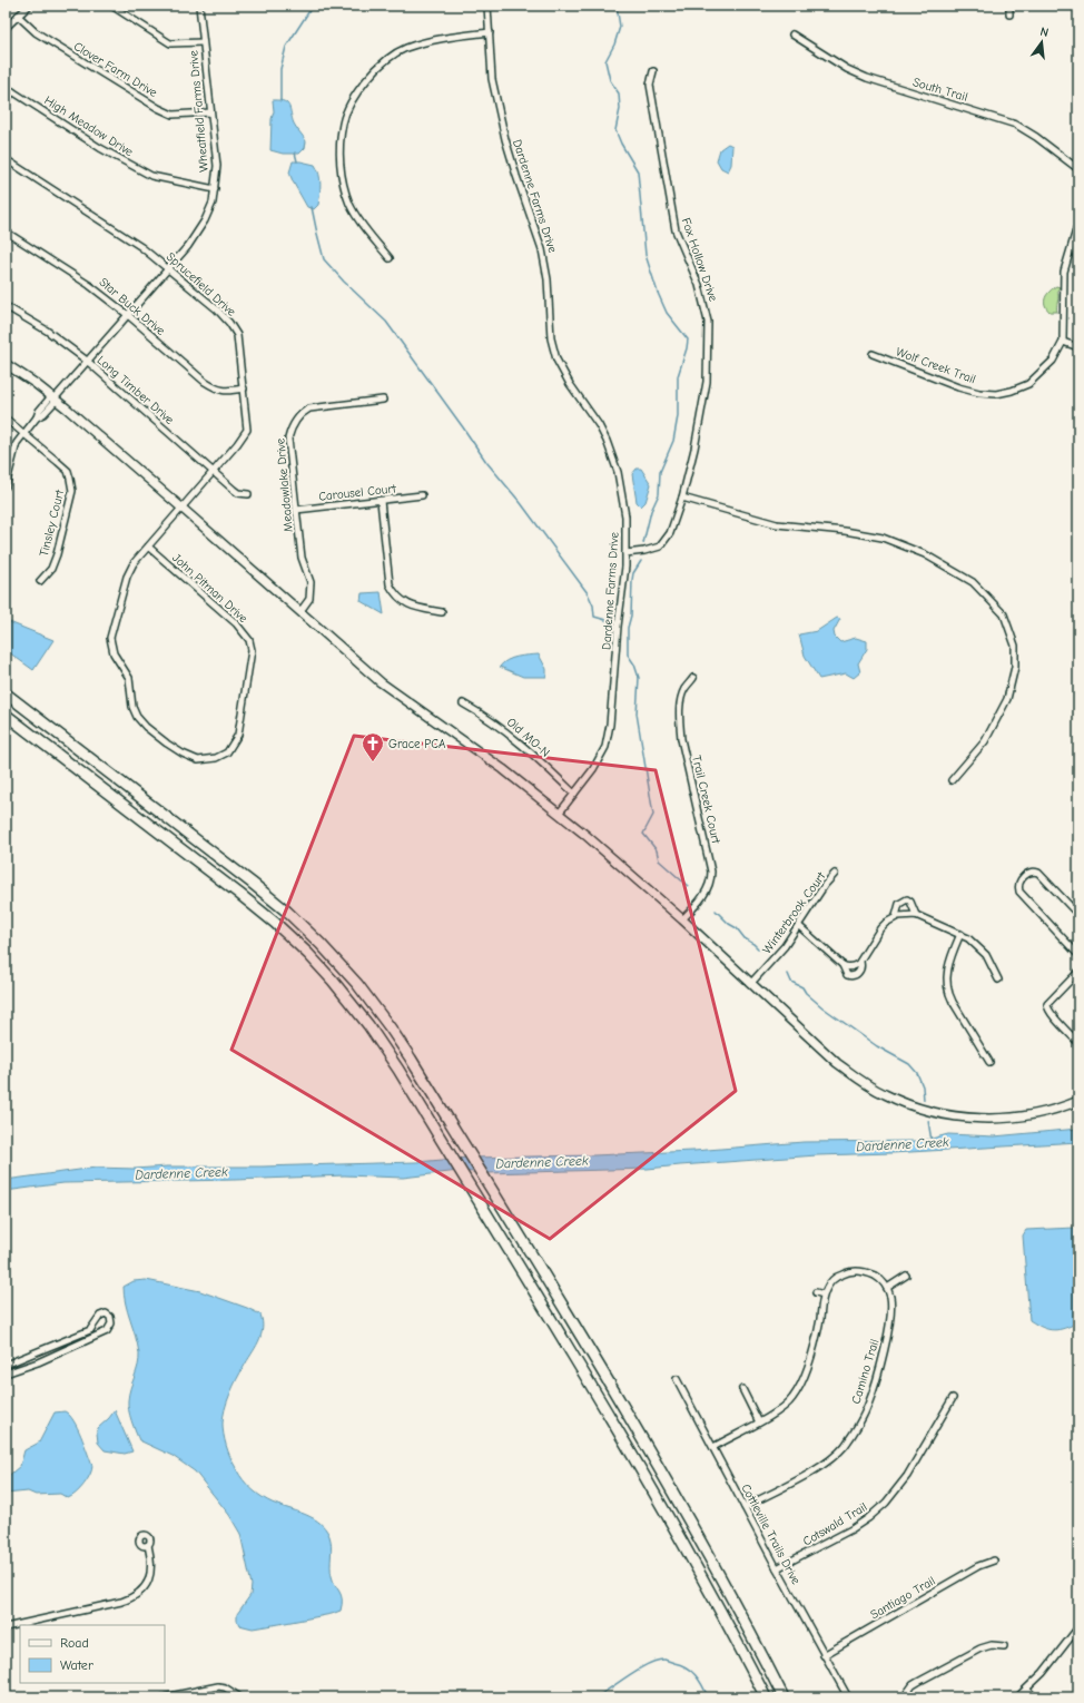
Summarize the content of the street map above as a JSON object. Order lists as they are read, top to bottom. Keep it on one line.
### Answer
{"streets":{"street":["Clover Farm Drive","South Trail","Wheatfield Farms Drive","High Meadow Drive","Dardenne Farms Drive","Fox Hollow Drive","Sprucefield Drive","Star Buck Drive","Wolf Creek Trail","Long Timber Drive","Meadowlake Drive","Carousel Court","Tinsley Court","John Pitman Drive","Old MO-N","Trail Creek Court","Winterbrook Court","Camino Trail","Cotswald Trail","Cottleville Trails Drive","Santiago Trail"]},"crossings":[["Clover Farm Drive","Wheatfield Farms Drive"],["Wheatfield Farms Drive","High Meadow Drive"],["Wheatfield Farms Drive","Sprucefield Drive"],["Wheatfield Farms Drive","Star Buck Drive"],["Wheatfield Farms Drive","Long Timber Drive"],["Wheatfield Farms Drive","Tinsley Court"],["Dardenne Farms Drive","Fox Hollow Drive"],["Dardenne Farms Drive","Old MO-N"],["Sprucefield Drive","Star Buck Drive"],["Sprucefield Drive","Long Timber Drive"],["Sprucefield Drive","John Pitman Drive"],["Meadowlake Drive","Carousel Court"],["Camino Trail","Cottleville Trails Drive"],["Cotswald Trail","Cottleville Trails Drive"],["Cottleville Trails Drive","Santiago Trail"]],"water":["Dardenne Creek"],"places":{"church":["Grace PCA"]},"legend":["Road","Water"],"north":"top"}
